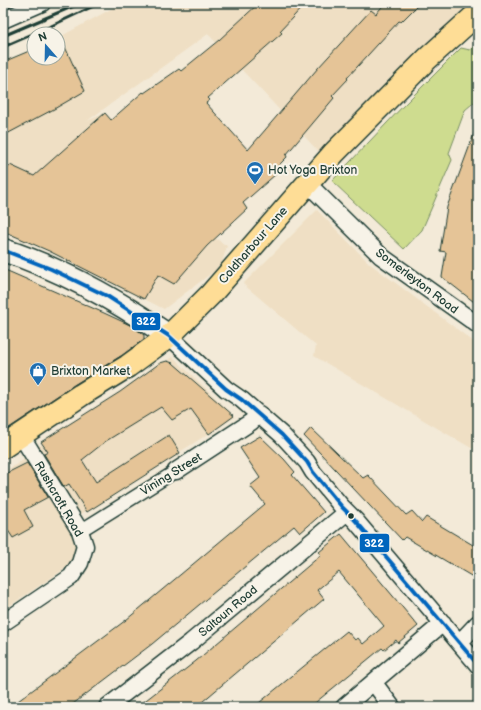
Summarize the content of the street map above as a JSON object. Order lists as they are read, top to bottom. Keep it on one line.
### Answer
{"streets":{"main road":["Coldharbour Lane"],"street":["Somerleyton Road","Vining Street","Rushcroft Road","Saltoun Road"]},"crossings":[["Coldharbour Lane","Somerleyton Road"],["Coldharbour Lane","Rushcroft Road"],["Vining Street","Rushcroft Road"]],"places":{"sports":["Hot Yoga Brixton"],"shop":["Brixton Market"]},"lines":["transit line 322"],"north":"top"}
